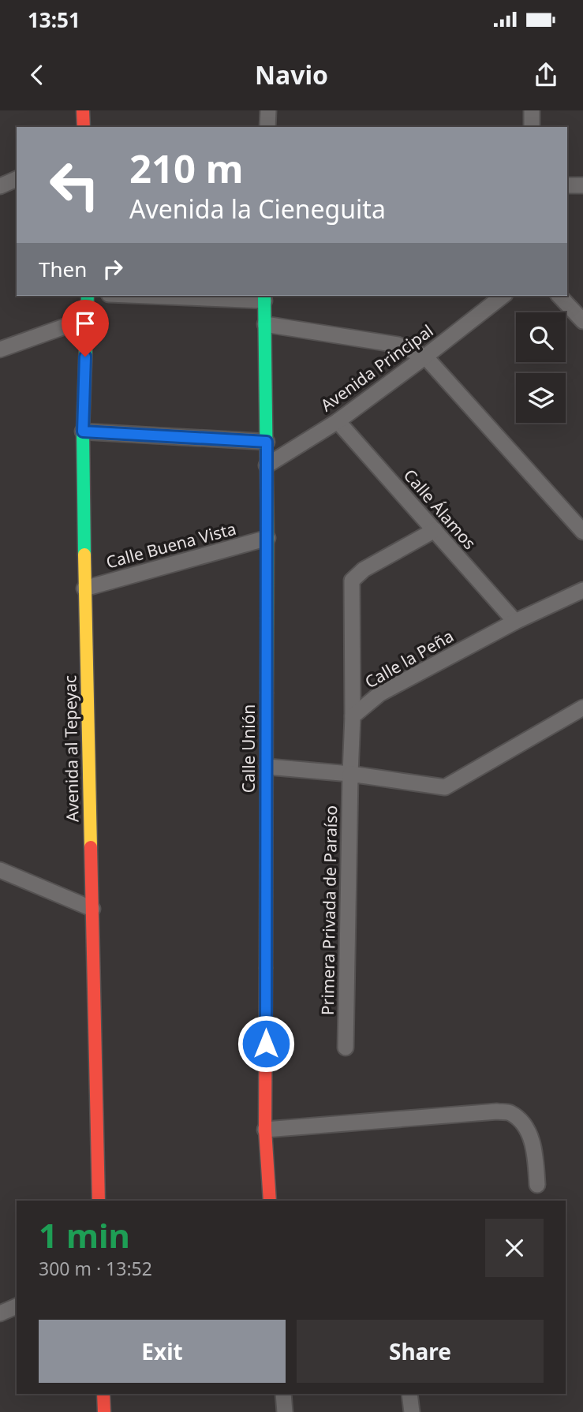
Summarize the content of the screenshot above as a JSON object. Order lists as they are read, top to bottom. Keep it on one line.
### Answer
{"streets":{"street":["Avenida Principal","Calle Álamos","Calle Buena Vista","Calle la Peña","Avenida al Tepeyac","Calle Unión","Primera Privada de Paraíso"]},"crossings":[["Avenida Principal","Calle Álamos"],["Avenida Principal","Calle Unión"],["Calle Álamos","Calle la Peña"],["Calle Buena Vista","Avenida al Tepeyac"],["Calle Buena Vista","Calle Unión"]],"page":{"status":"13:51","header":"Navio","turn":["210 m","Avenida la Cieneguita"],"then":"Then","heading":["1 min","300 m · 13:52"],"buttons":["Exit","Share"]}}
